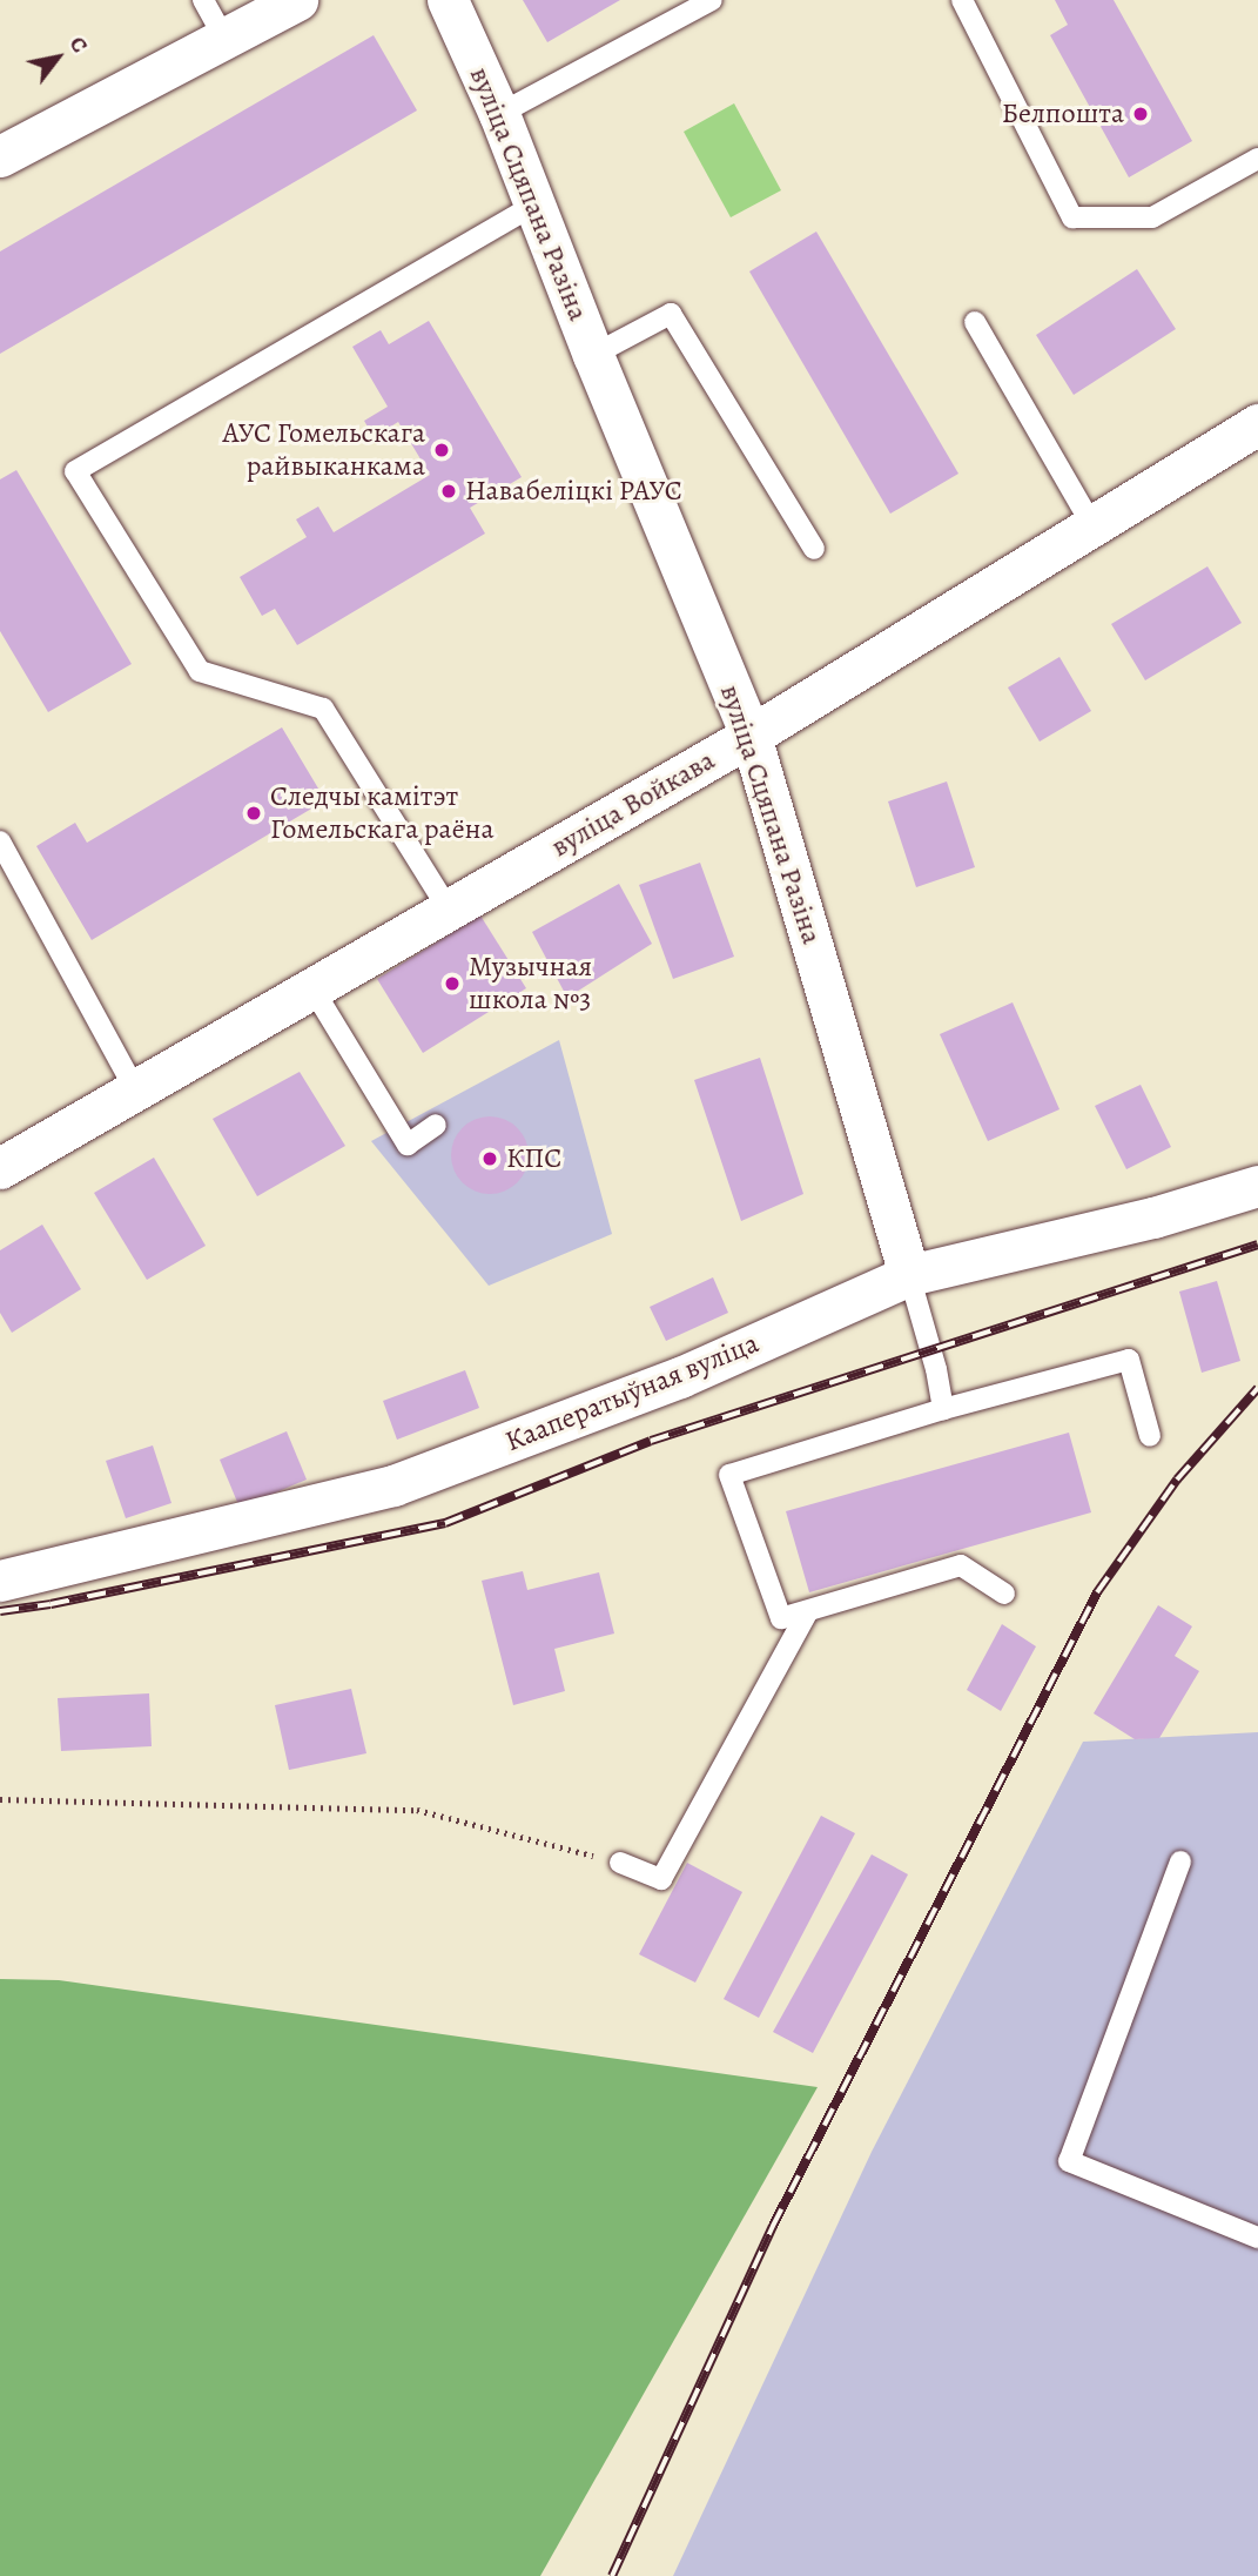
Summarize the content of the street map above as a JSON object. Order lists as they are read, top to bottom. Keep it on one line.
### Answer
{"streets":{"street":["вуліца Сцяпана Разіна","вуліца Войкава","Кааператыўная вуліца"]},"crossings":[["вуліца Сцяпана Разіна","вуліца Войкава"],["вуліца Сцяпана Разіна","Кааператыўная вуліца"]],"places":["Белпошта","АУС Гомельскага райвыканкама","Навабеліцкі РАУС","Следчы камітэт Гомельскага раёна","Музычная школа №3","КПС"],"north":"top right"}
